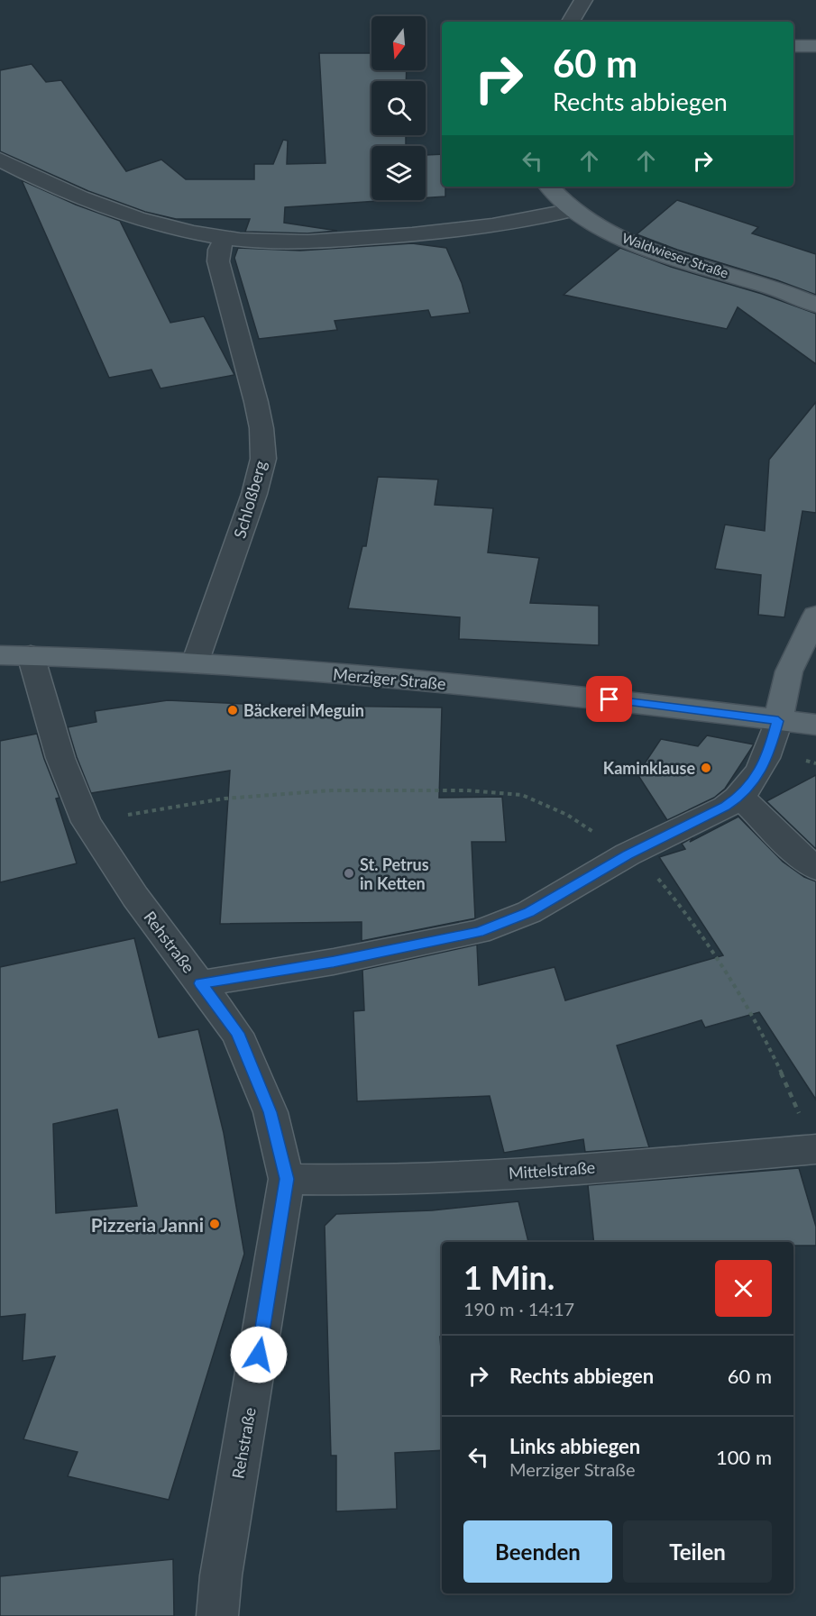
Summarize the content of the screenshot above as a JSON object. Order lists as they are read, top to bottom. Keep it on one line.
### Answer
{"streets":{"main road":["Waldwieser Straße","Merziger Straße"],"street":["Schloßberg","Rehstraße","Mittelstraße"]},"crossings":[["Schloßberg","Merziger Straße"],["Merziger Straße","Rehstraße"],["Rehstraße","Mittelstraße"]],"places":["Bäckerei Meguin","Kaminklause","St. Petrus in Ketten","Pizzeria Janni"],"north":"bottom","page":{"turn":["60 m","Rechts abbiegen"],"heading":["1 Min.","190 m · 14:17"],"list":[{"name":"Rechts abbiegen","value":"60 m"},{"name":"Links abbiegen","note":"Merziger Straße","value":"100 m"}],"buttons":["Beenden","Teilen"]}}
